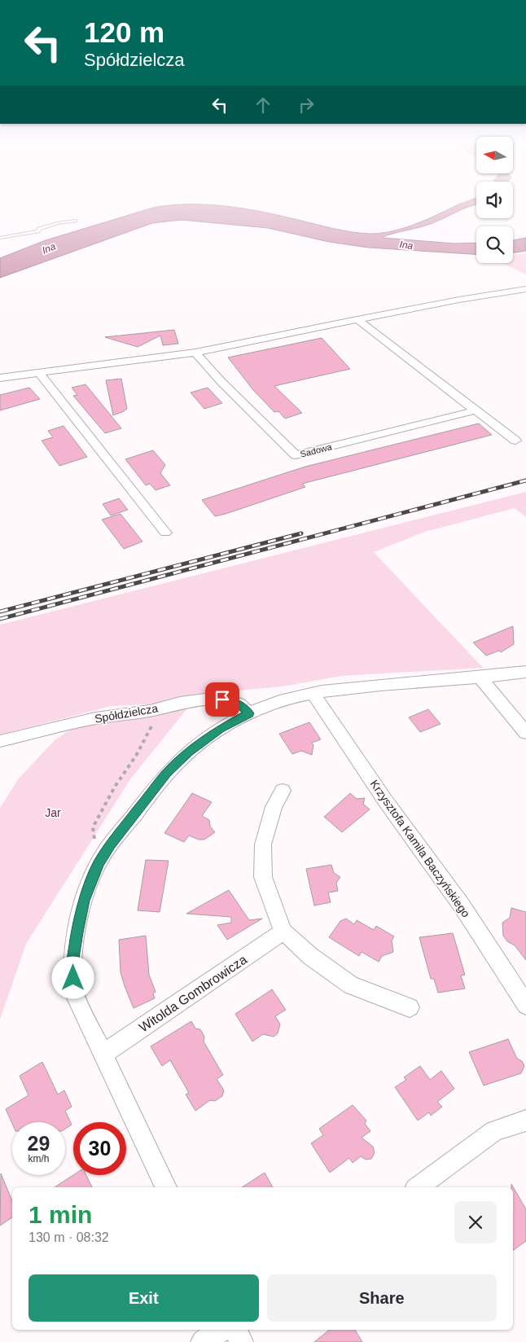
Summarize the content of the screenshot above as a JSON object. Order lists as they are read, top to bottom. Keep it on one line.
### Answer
{"streets":{"street":["Sadowa","Spółdzielcza","Krzysztofa Kamila Baczyńskiego","Witolda Gombrowicza"]},"water":["Ina"],"parks":["Jar"],"north":"left","page":{"turn":["120 m","Spółdzielcza"],"speed":"29 km/h","limit":"30","heading":["1 min","130 m · 08:32"],"buttons":["Exit","Share"]}}
